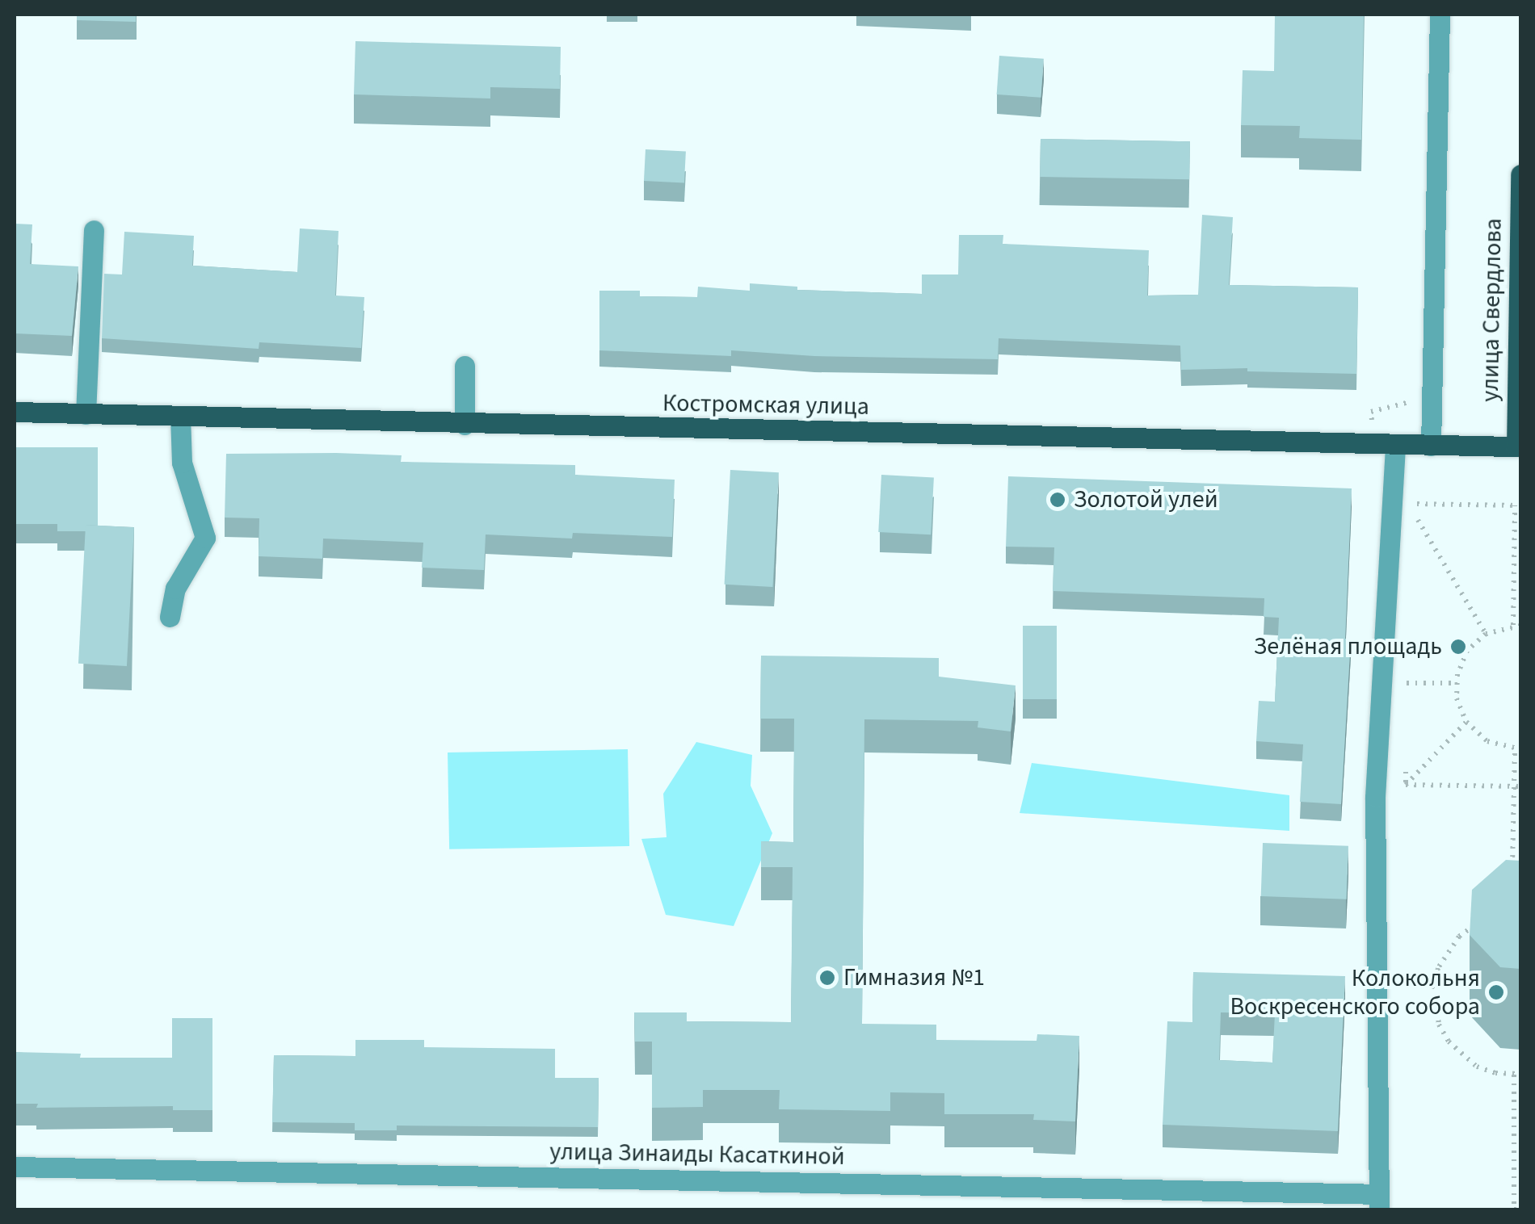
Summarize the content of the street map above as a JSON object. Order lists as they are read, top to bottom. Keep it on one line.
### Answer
{"streets":{"main road":["улица Свердлова","Костромская улица"],"street":["улица Зинаиды Касаткиной"]},"crossings":[["улица Свердлова","Костромская улица"]],"places":["Золотой улей","Зелёная площадь","Гимназия №1","Колокольня Воскресенского собора"]}
